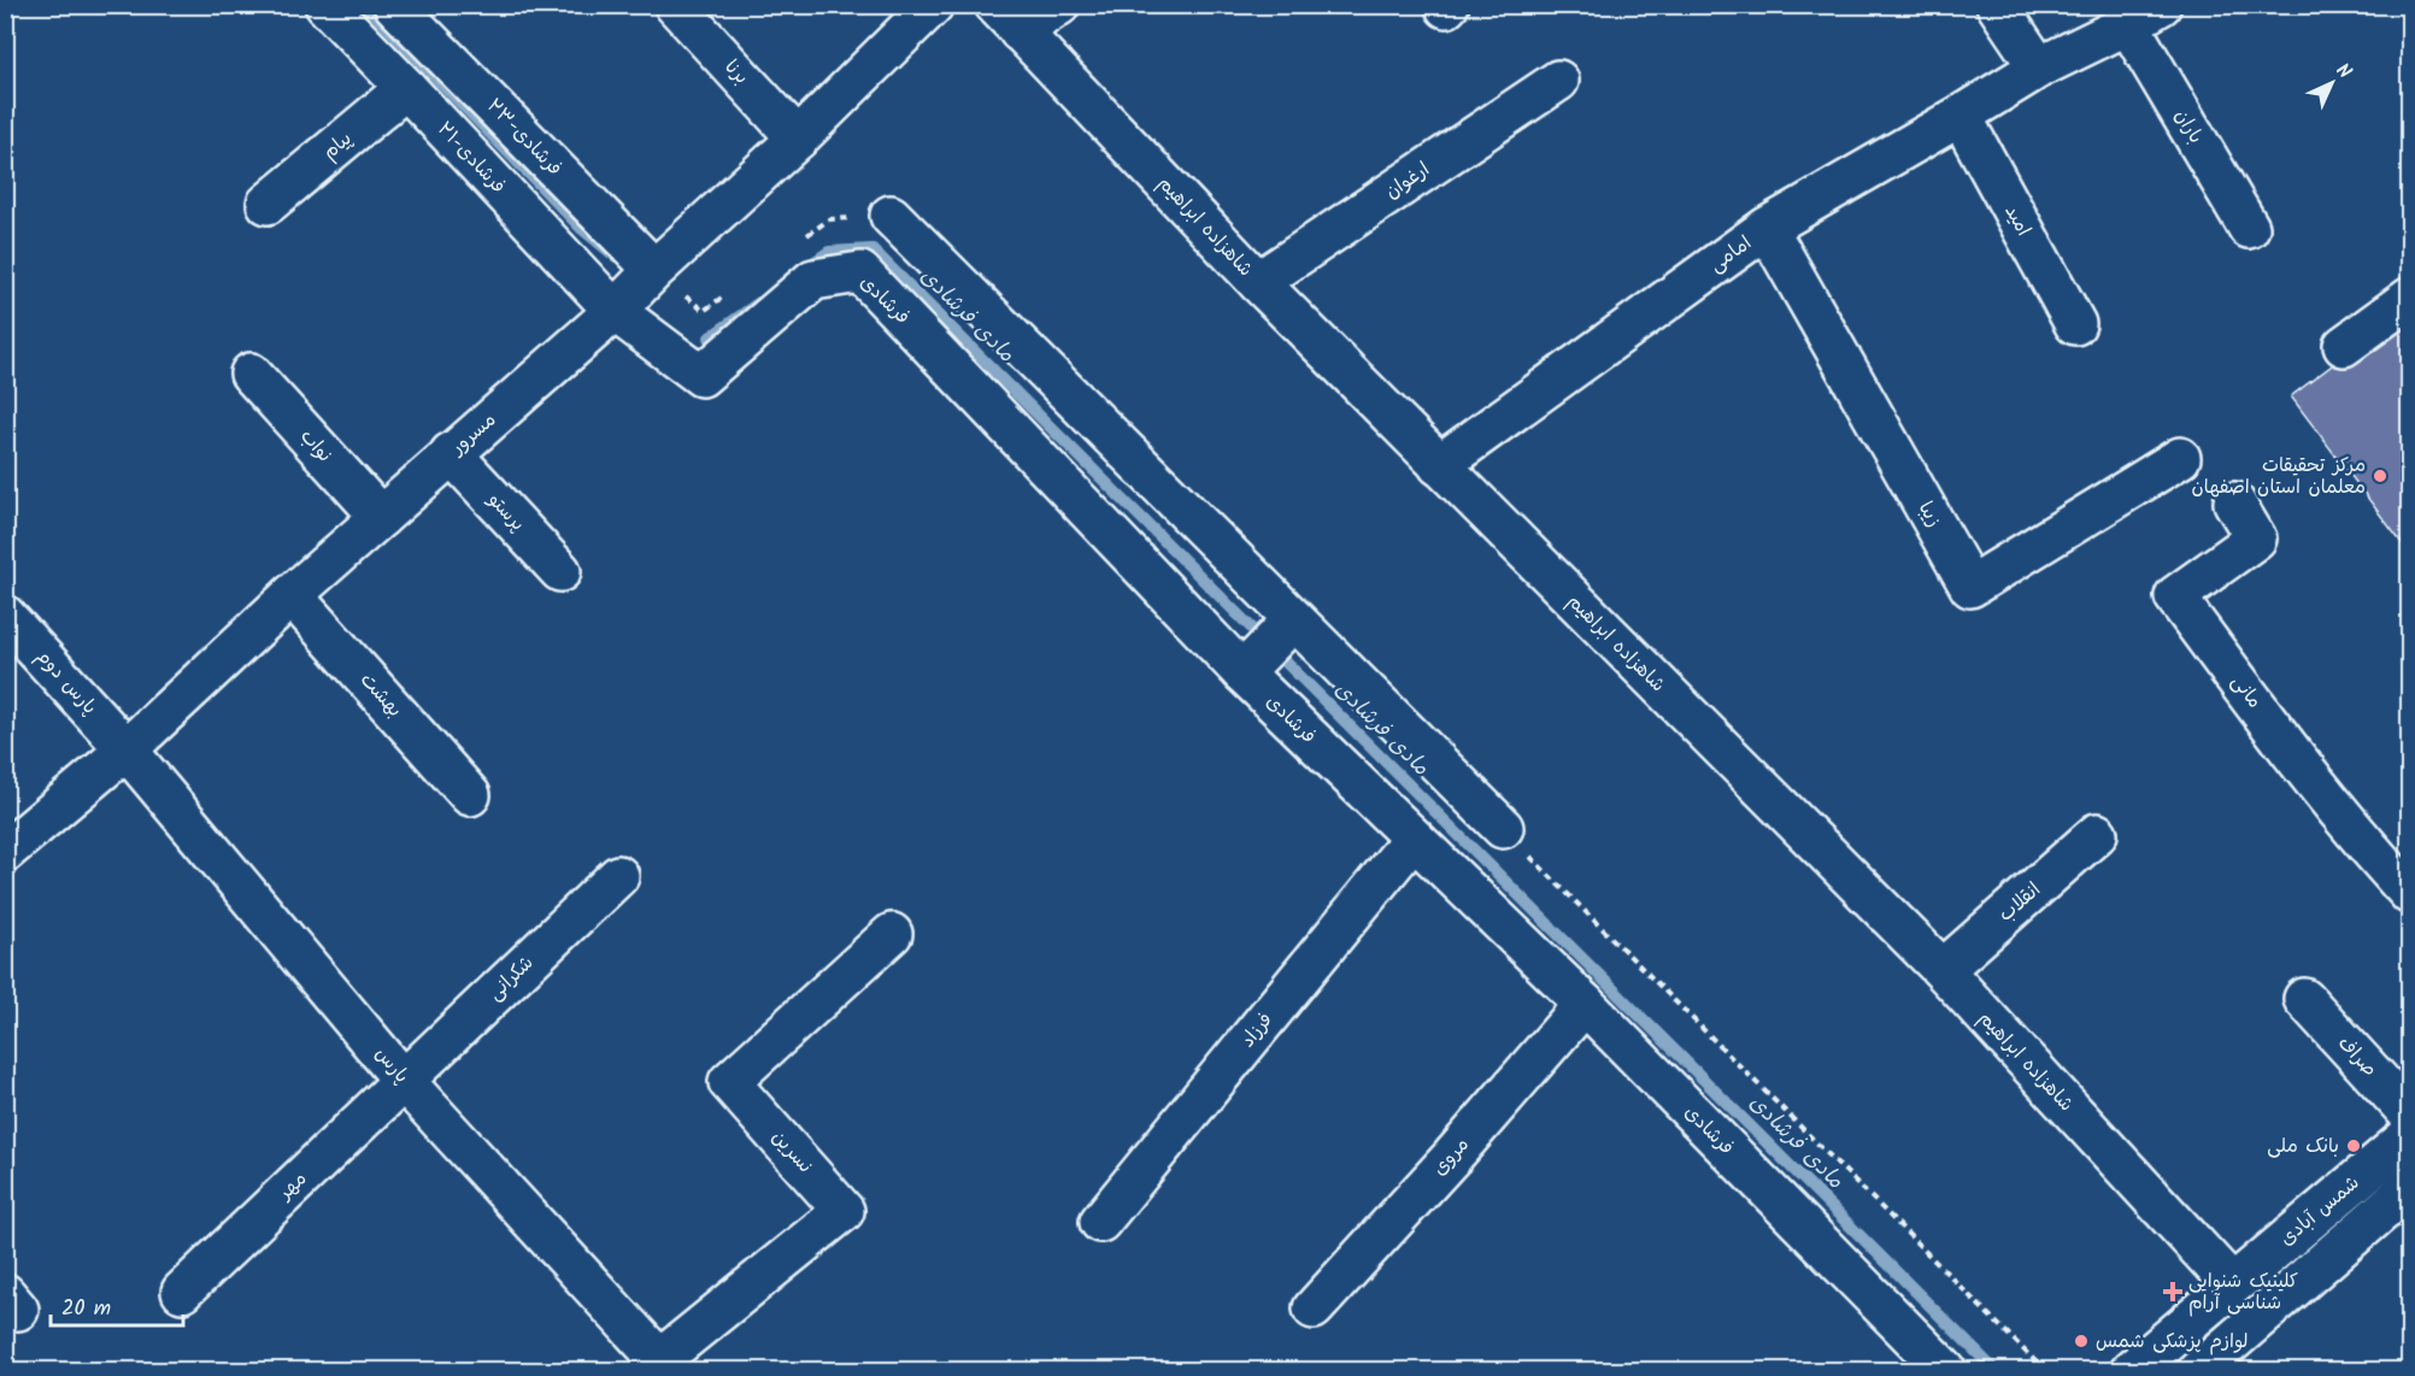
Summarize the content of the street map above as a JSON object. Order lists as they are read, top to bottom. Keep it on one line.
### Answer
{"streets":{"street":["برنا","باران","۲۳-فرشادی","پیام","۲۱-فرشادی","ارغوان","امید","شاهزاده ابراهیم","امامی","فرشادی","مسرور","نواب","پرستو","زیبا","پارس دوم","مانی","بهشت","انقلاب","شکرانی","فرزاد","صراف","پارس","نسرین","مروی","مهر","شمس آبادی"]},"crossings":[["برنا","مسرور"],["باران","امامی"],["۲۳-فرشادی","مسرور"],["پیام","۲۱-فرشادی"],["۲۱-فرشادی","فرشادی"],["۲۱-فرشادی","مسرور"],["ارغوان","شاهزاده ابراهیم"],["امید","امامی"],["شاهزاده ابراهیم","امامی"],["شاهزاده ابراهیم","انقلاب"],["شاهزاده ابراهیم","شمس آبادی"],["امامی","زیبا"],["فرشادی","مسرور"],["فرشادی","فرزاد"],["فرشادی","مروی"],["مسرور","نواب"],["مسرور","پرستو"],["مسرور","پارس دوم"],["مسرور","بهشت"],["مسرور","پارس"],["پارس دوم","پارس"],["شکرانی","پارس"],["شکرانی","مهر"],["پارس","نسرین"],["پارس","مهر"]],"water":["مادی فرشادی"],"places":{"other":["مرکز تحقیقات معلمان استان اصفهان","بانک ملی","لوازم پزشکی شمس"],"health":["کلینیک شنوایی شناسی آرام"]},"scale_bar":"20 m","north":"top right"}
